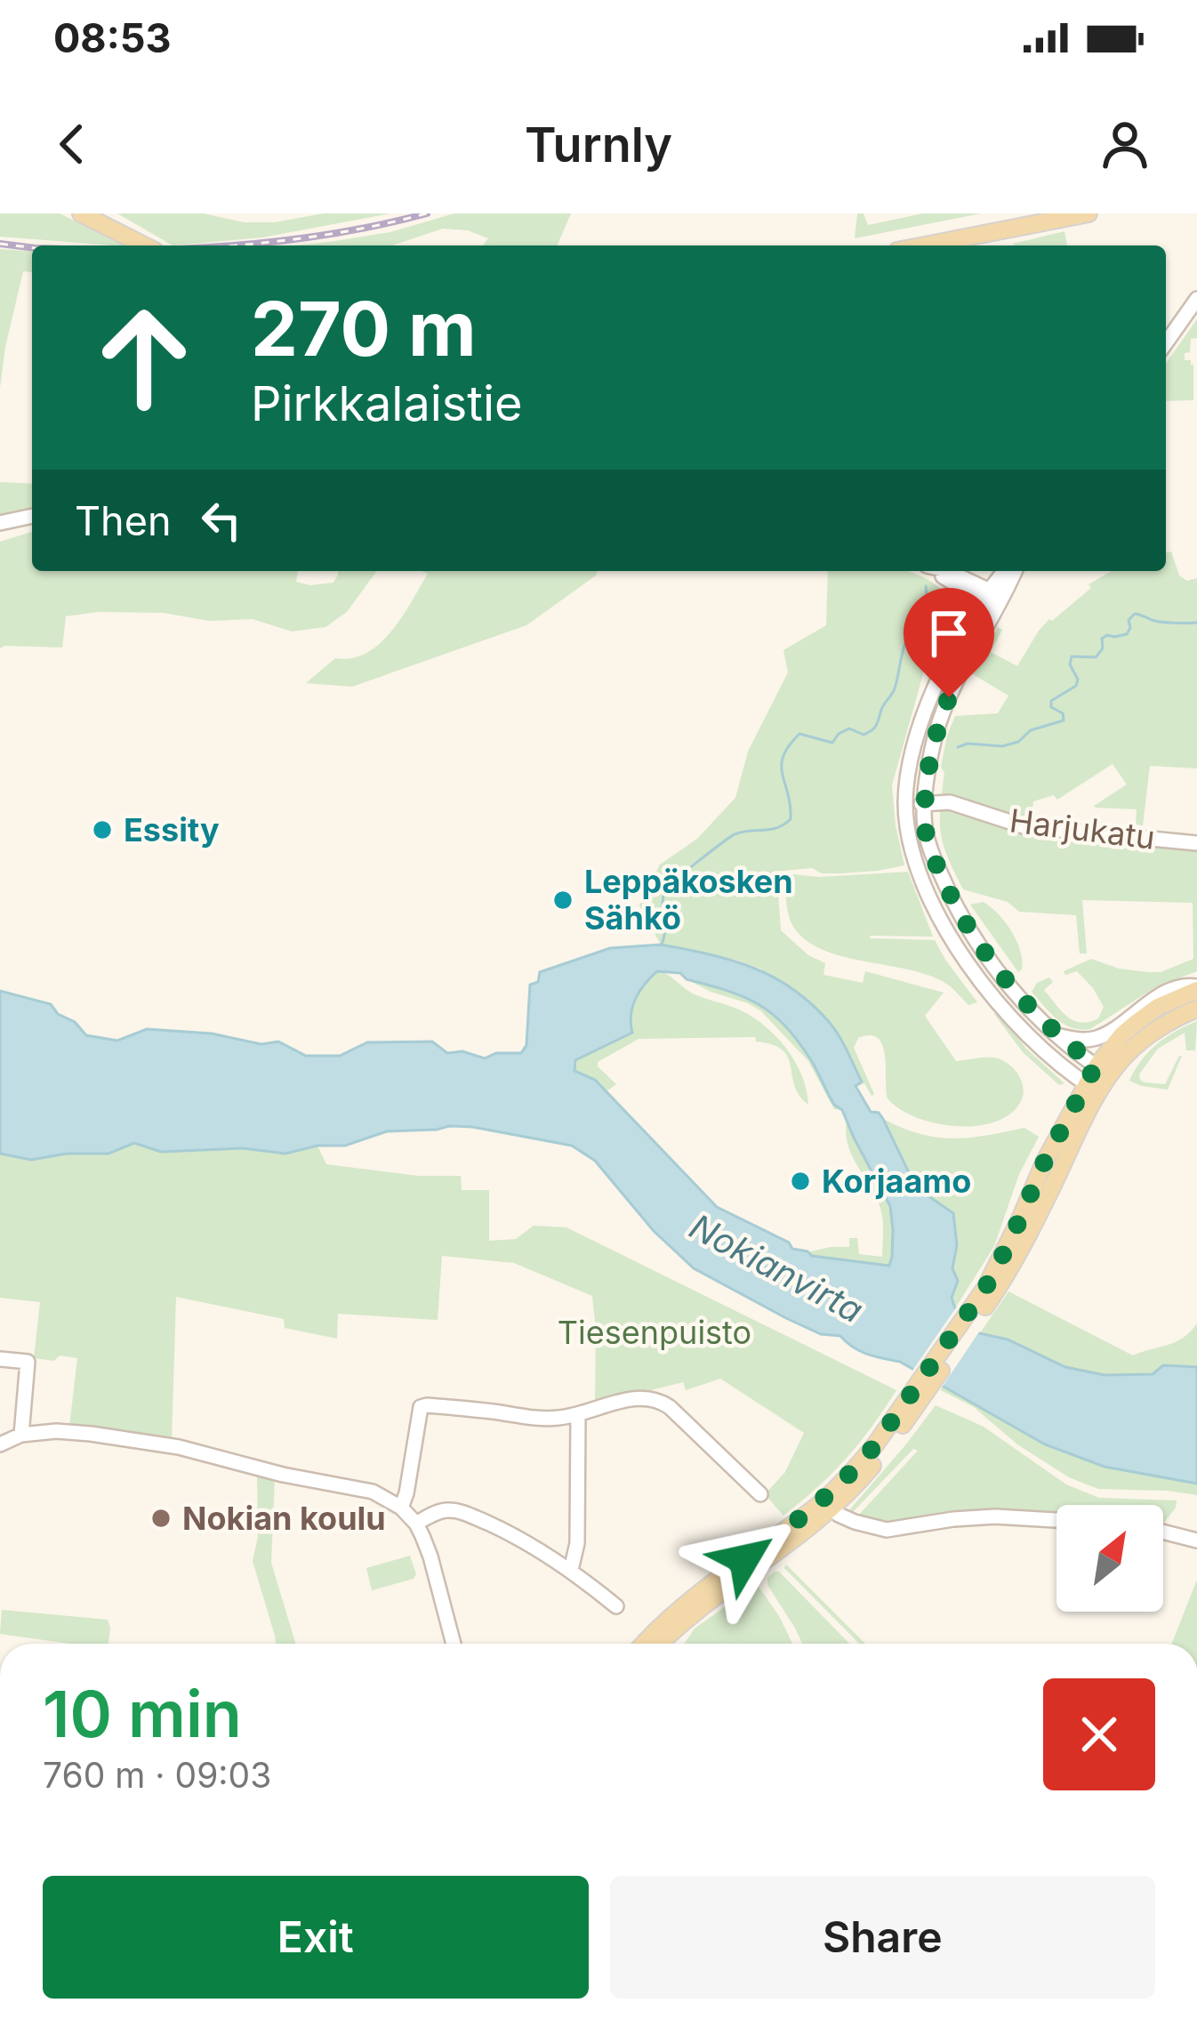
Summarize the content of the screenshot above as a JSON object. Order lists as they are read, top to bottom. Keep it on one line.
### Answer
{"streets":{"street":["Harjukatu"]},"water":["Nokianvirta"],"parks":["Tiesenpuisto"],"places":["Essity","Leppäkosken Sähkö","Korjaamo","Nokian koulu"],"north":"top right","page":{"status":"08:53","header":"Turnly","turn":["270 m","Pirkkalaistie"],"then":"Then","heading":["10 min","760 m · 09:03"],"buttons":["Exit","Share"]}}
